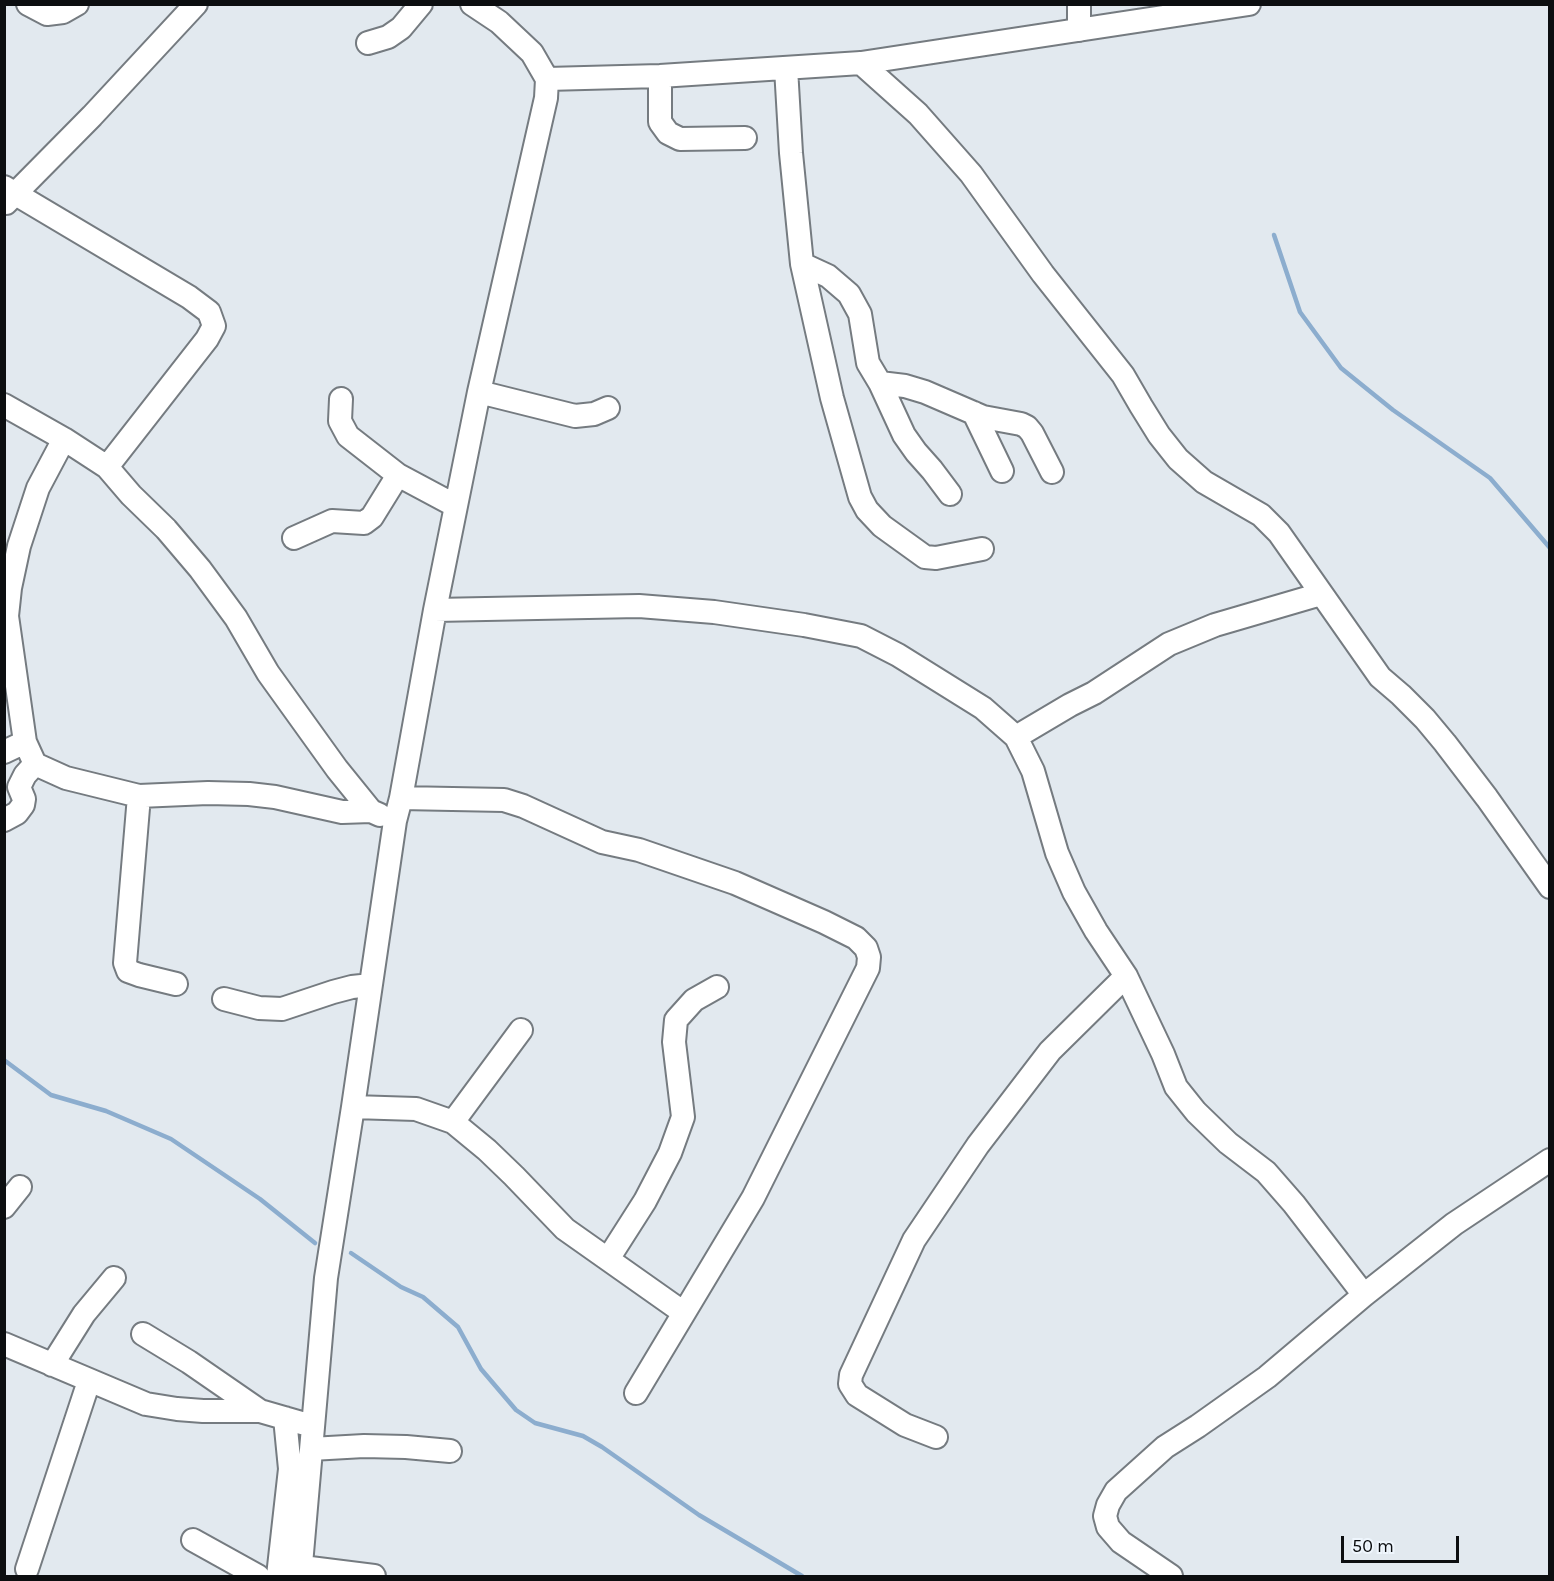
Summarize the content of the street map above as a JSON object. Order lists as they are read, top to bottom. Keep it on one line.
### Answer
{"scale_bar":"50 m"}
